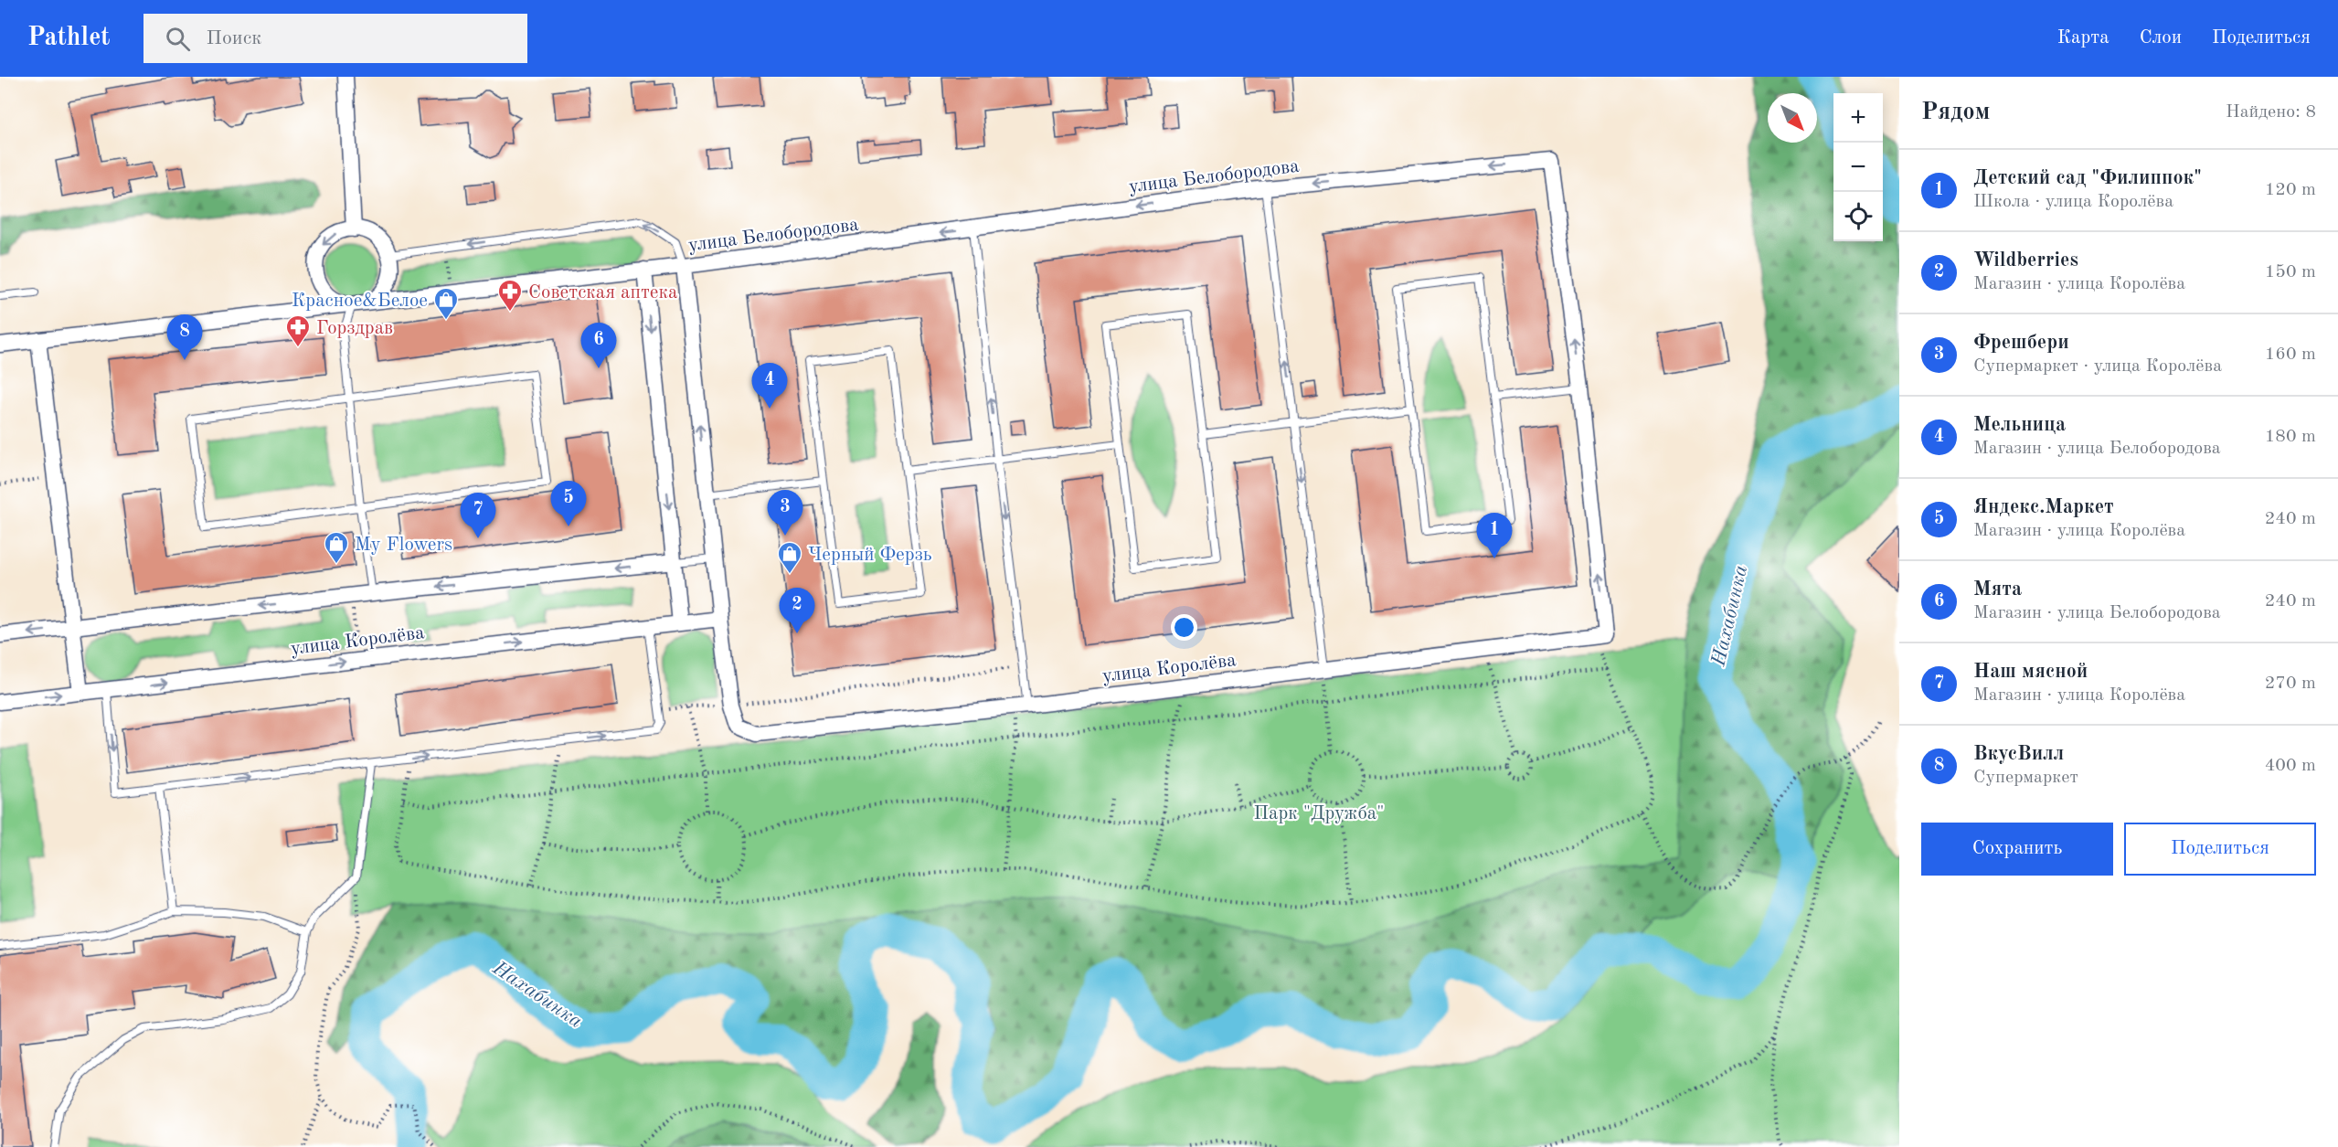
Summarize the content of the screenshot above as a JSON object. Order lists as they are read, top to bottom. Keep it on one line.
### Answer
{"streets":{"street":["улица Белобородова","улица Королёва"]},"one_way":["улица Белобородова"],"water":["Нахабинка"],"parks":["Парк \"Дружба\""],"places":{"pharmacy":["Советская аптека","Горздрав"],"shop":["Красное&Белое","My Flowers","Черный Ферзь"]},"north":"bottom right","page":{"header":"Pathlet","search":"Поиск","nav":["Карта","Слои","Поделиться"],"heading":["Рядом","Найдено: 8"],"map_buttons":["+","−"],"list":[{"mark":"1","name":"Детский сад \"Филиппок\"","note":"Школа · улица Королёва","value":"120 m"},{"mark":"2","name":"Wildberries","note":"Магазин · улица Королёва","value":"150 m"},{"mark":"3","name":"Фрешбери","note":"Супермаркет · улица Королёва","value":"160 m"},{"mark":"4","name":"Мельница","note":"Магазин · улица Белобородова","value":"180 m"},{"mark":"5","name":"Яндекс.Маркет","note":"Магазин · улица Королёва","value":"240 m"},{"mark":"6","name":"Мята","note":"Магазин · улица Белобородова","value":"240 m"},{"mark":"7","name":"Наш мясной","note":"Магазин · улица Королёва","value":"270 m"},{"mark":"8","name":"ВкусВилл","note":"Супермаркет","value":"400 m"}],"pins":["8","6","4","5","3","7","1","2"],"buttons":["Сохранить","Поделиться"]}}
